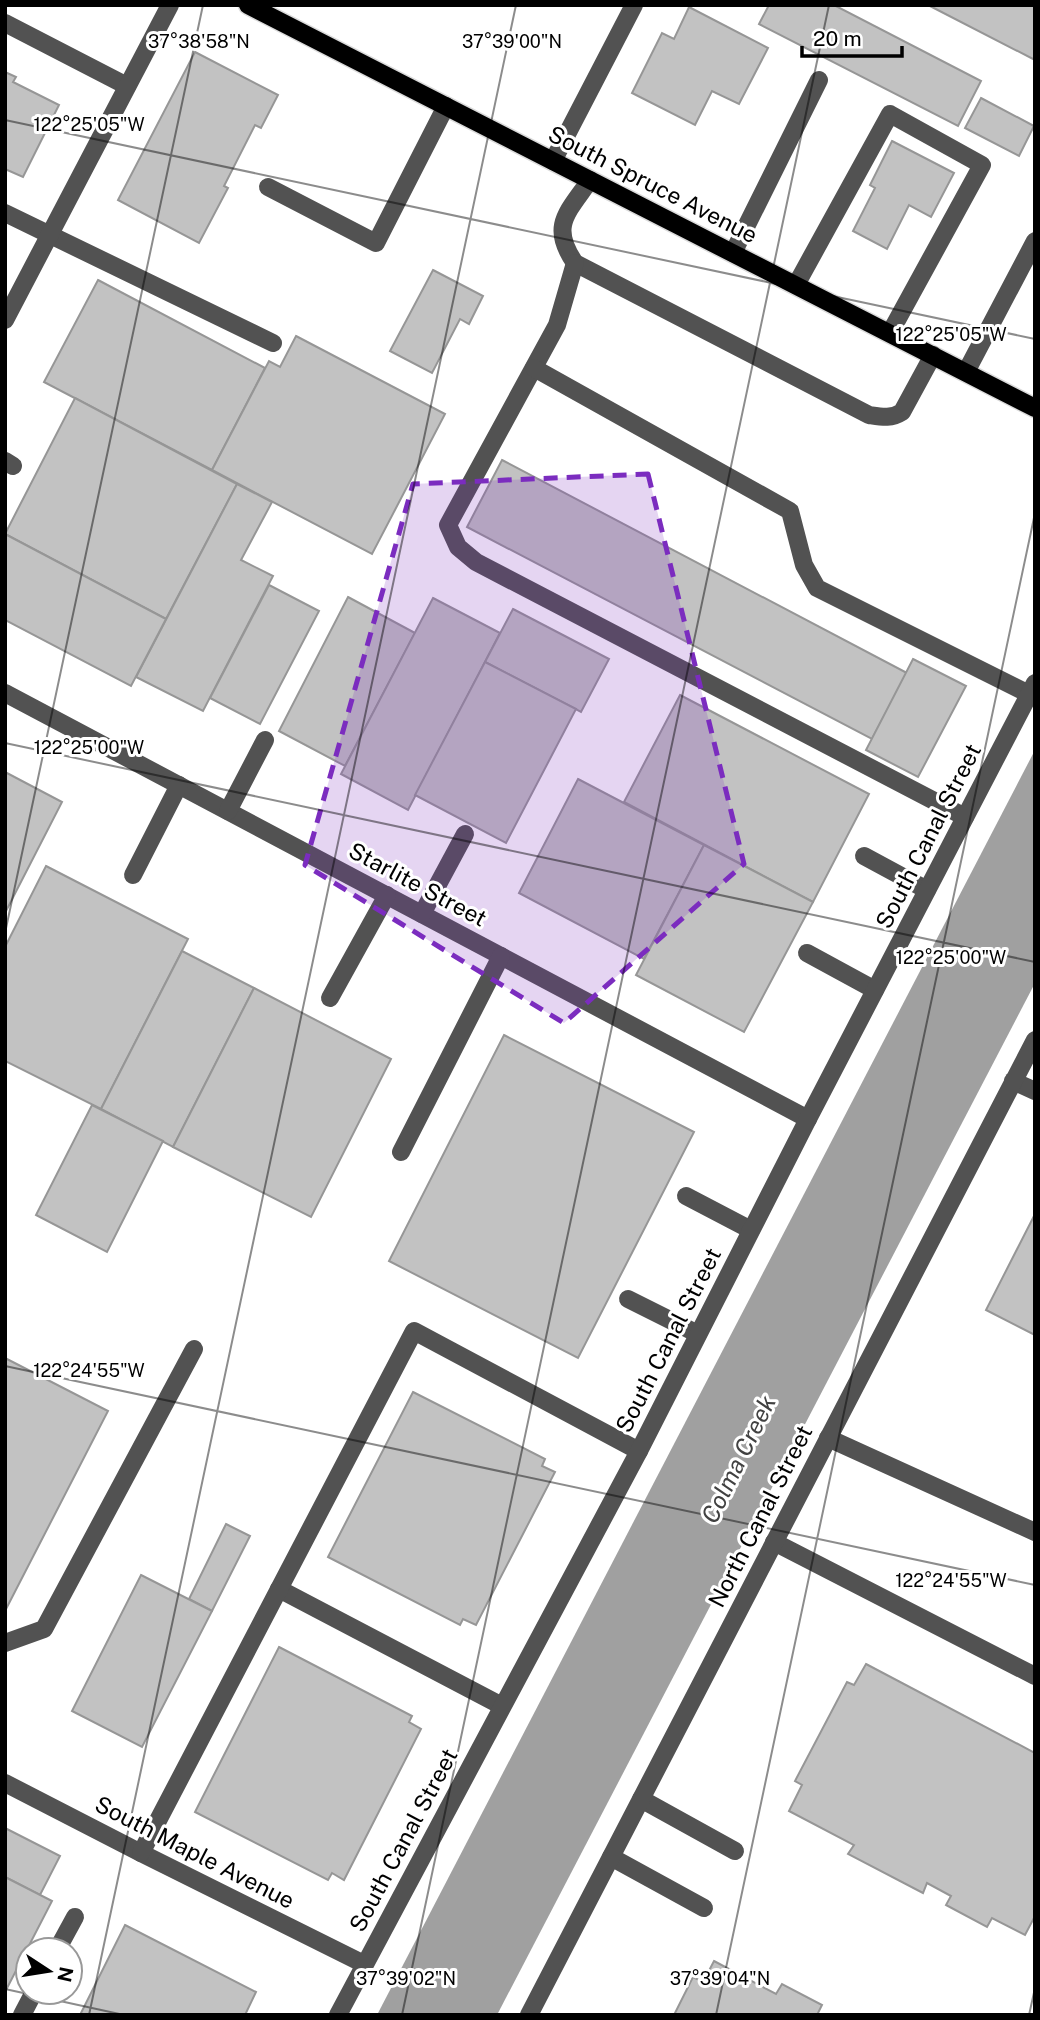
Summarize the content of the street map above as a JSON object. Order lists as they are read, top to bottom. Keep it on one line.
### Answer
{"streets":{"main road":["South Spruce Avenue"],"street":["South Canal Street","Starlite Street","North Canal Street","South Maple Avenue"]},"crossings":[["South Canal Street","Starlite Street"],["South Canal Street","South Maple Avenue"]],"water":["Colma Creek"],"scale_bar":"20 m","north":"right","coordinates":["37°38'58\"N","37°39'00\"N","122°25'05\"W","122°25'00\"W","122°24'55\"W","37°39'02\"N","37°39'04\"N"]}
